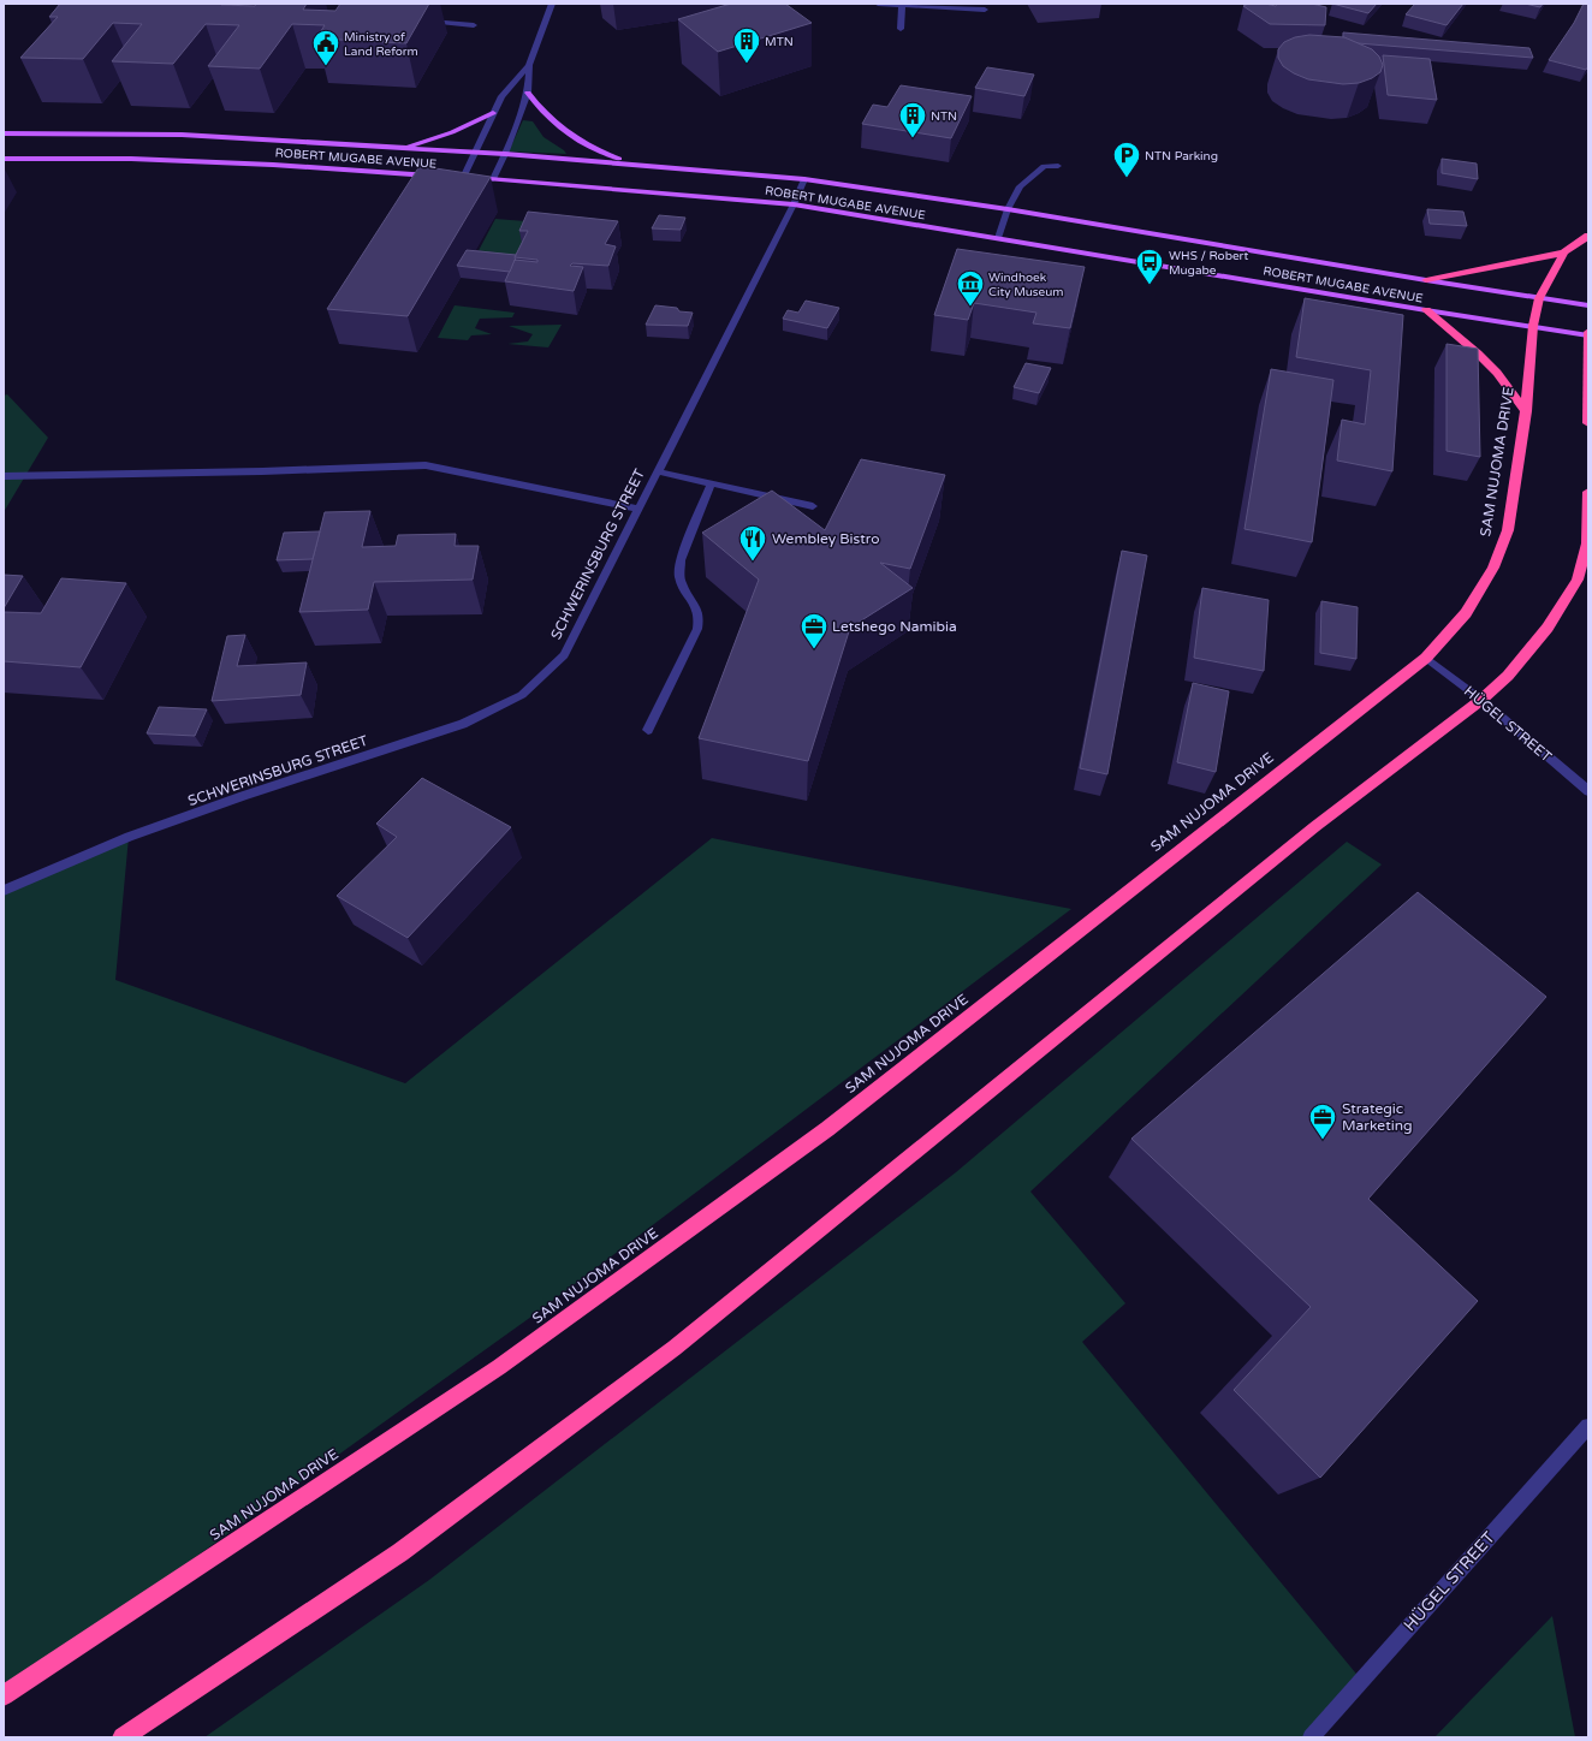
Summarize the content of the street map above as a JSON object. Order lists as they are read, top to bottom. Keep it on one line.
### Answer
{"streets":{"highway":["SAM NUJOMA DRIVE"],"main road":["ROBERT MUGABE AVENUE"],"street":["SCHWERINSBURG STREET","HÜGEL STREET"]},"crossings":[["ROBERT MUGABE AVENUE","SAM NUJOMA DRIVE"],["ROBERT MUGABE AVENUE","SCHWERINSBURG STREET"],["SAM NUJOMA DRIVE","HÜGEL STREET"]],"places":{"building":["MTN","NTN"],"public building":["Ministry of Land Reform"],"parking":["NTN Parking"],"bus stop":["WHS / Robert Mugabe"],"museum":["Windhoek City Museum"],"restaurant":["Wembley Bistro"],"office":["Letshego Namibia","Strategic Marketing"]}}
